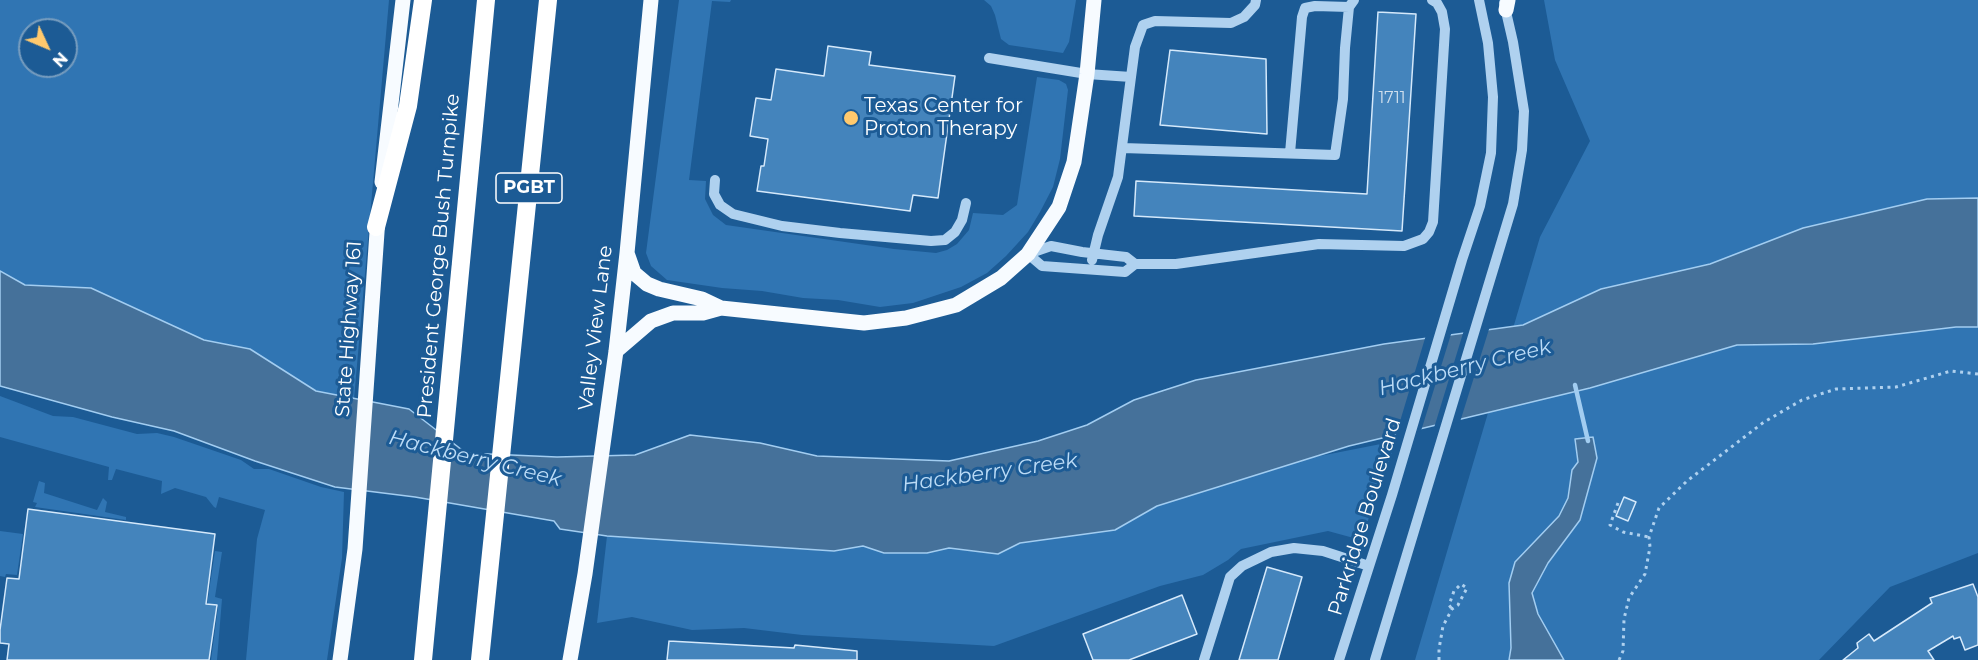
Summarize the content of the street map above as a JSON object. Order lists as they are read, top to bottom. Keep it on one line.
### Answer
{"streets":{"highway":["PGBT","President George Bush Turnpike"],"main road":["Valley View Lane","State Highway 161"],"street":["Parkridge Boulevard"]},"water":["Hackberry Creek"],"places":["Texas Center for Proton Therapy"],"house_numbers":["1711"],"north":"bottom right"}
